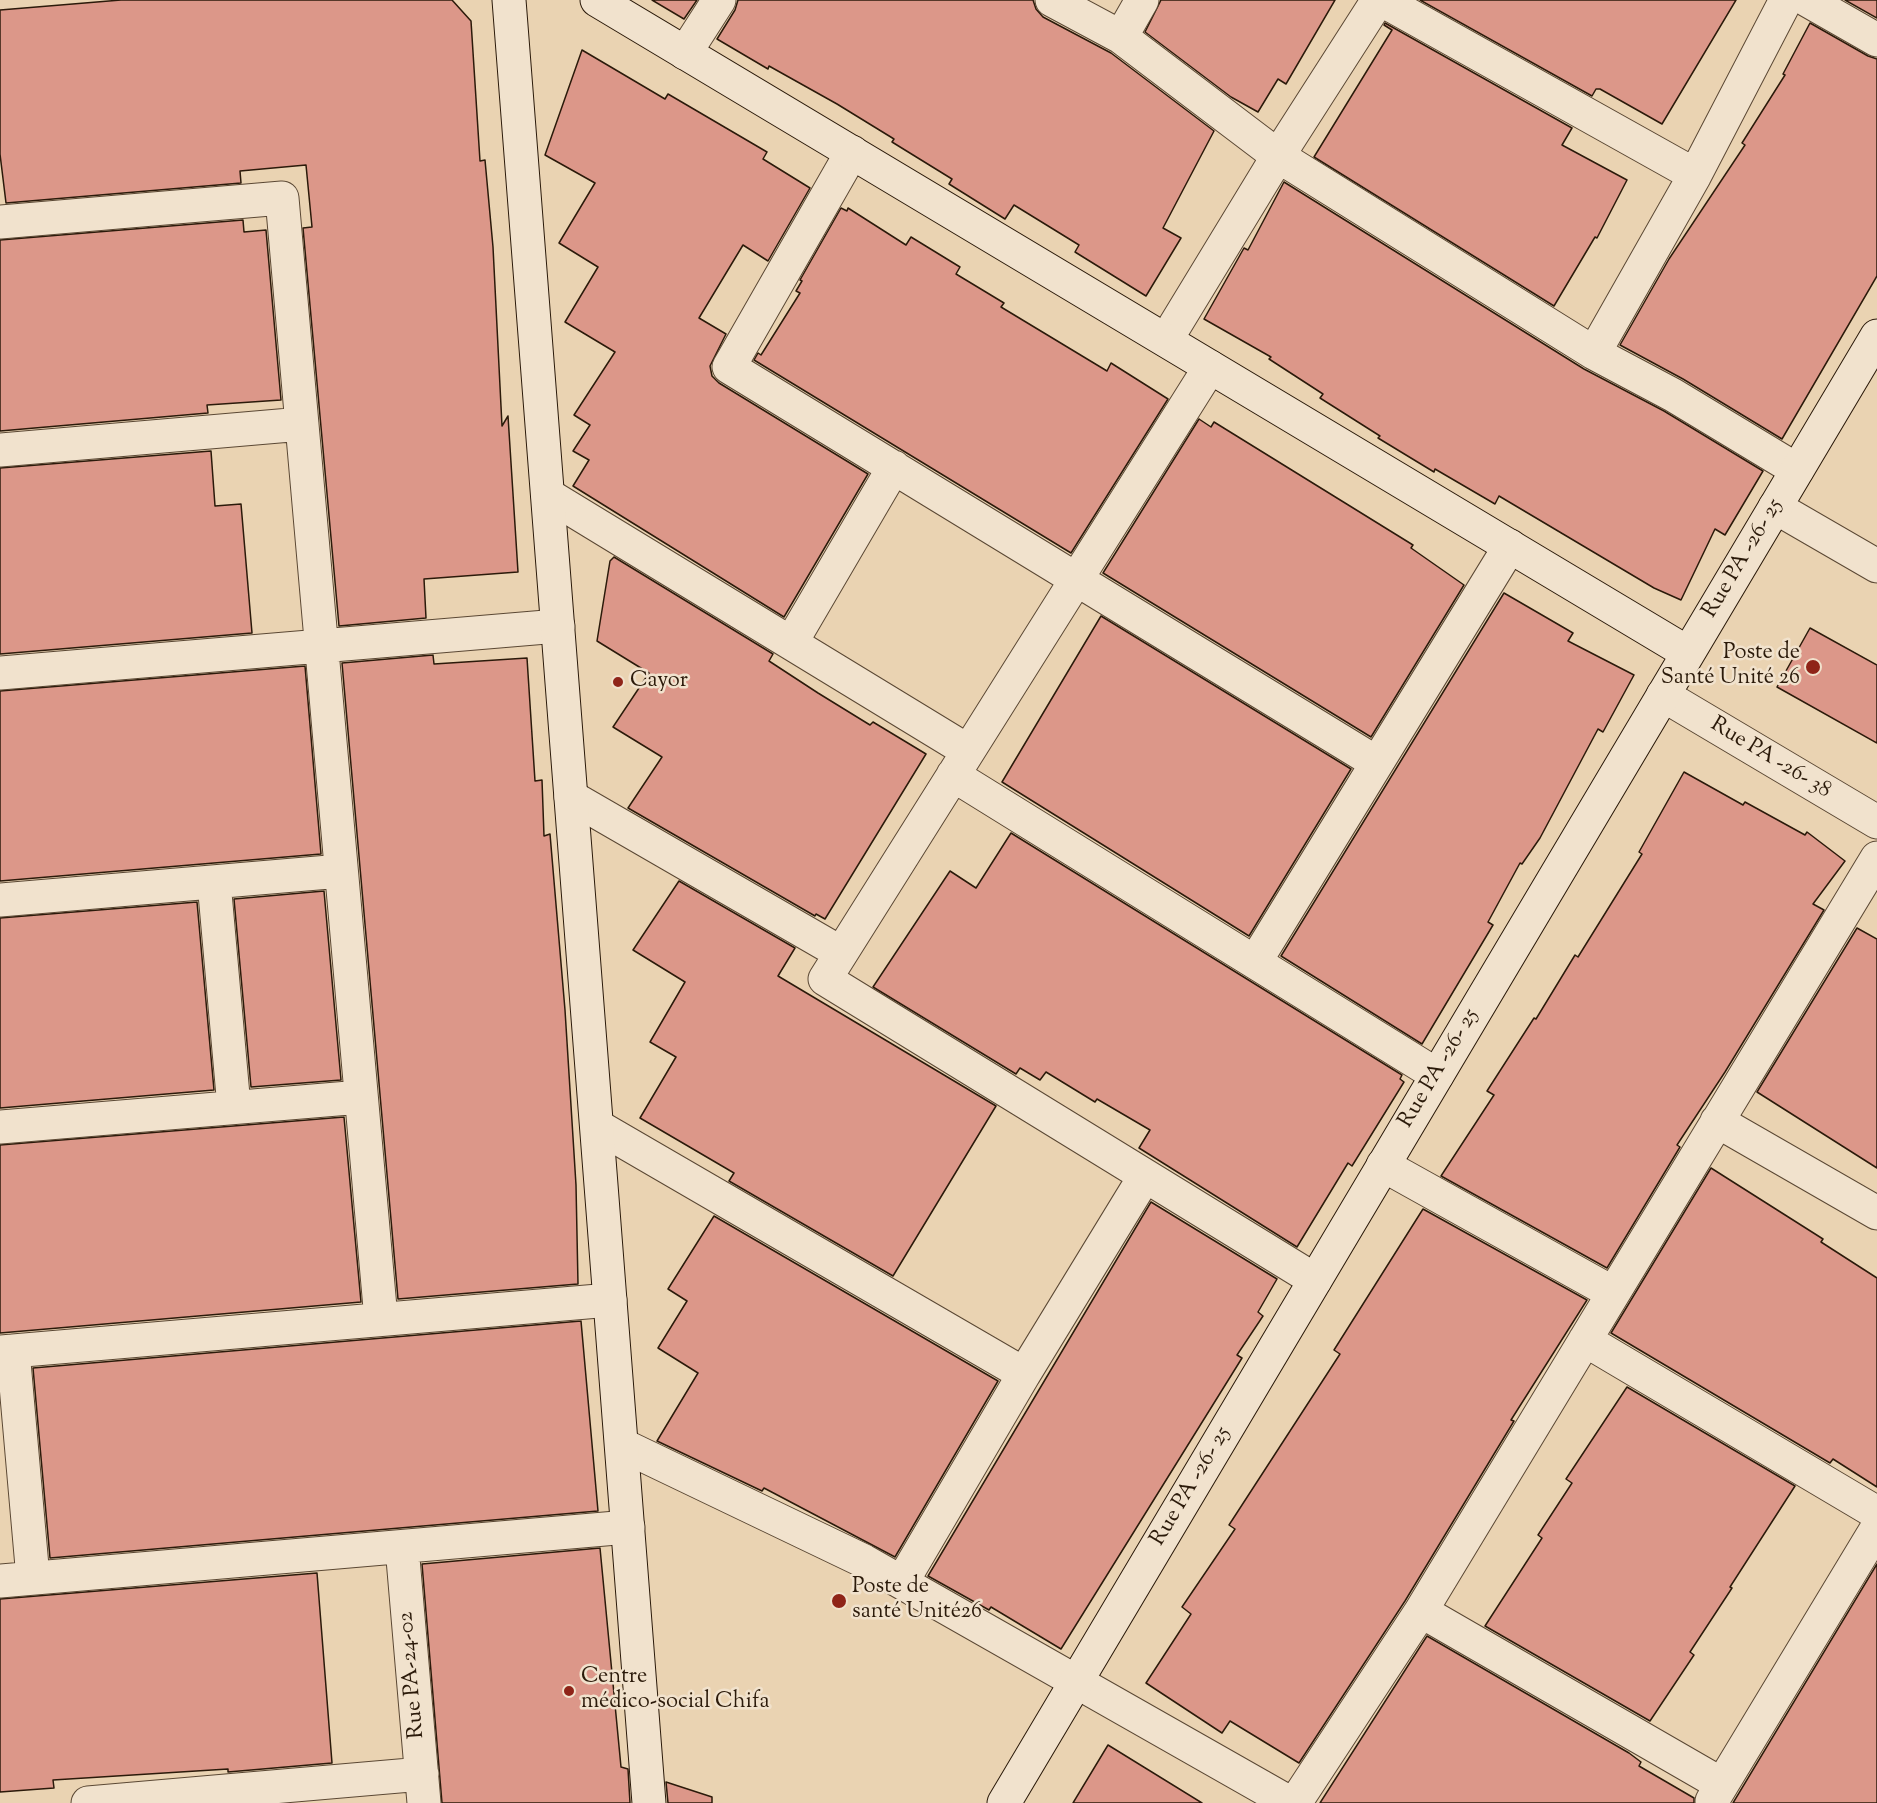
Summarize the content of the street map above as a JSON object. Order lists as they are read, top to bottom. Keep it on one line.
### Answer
{"streets":{"street":["Rue PA -26- 25","Rue PA -26- 38","Rue PA-24-02"]},"crossings":[["Rue PA -26- 25","Rue PA -26- 38"]],"places":["Poste de Santé Unité 26","Cayor","Poste de santé Unité26","Centre médico-social Chifa"]}
